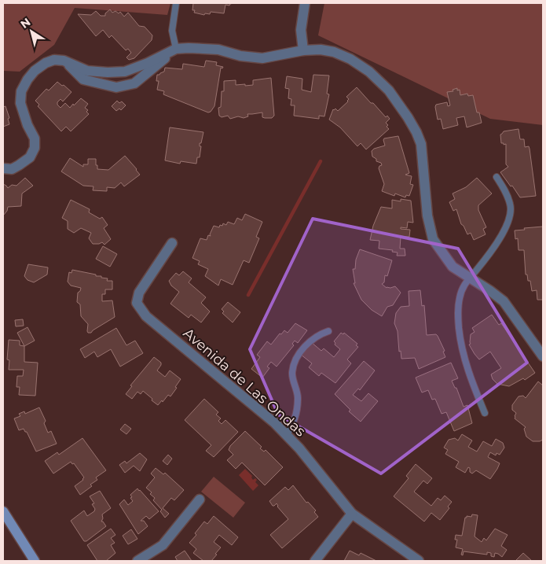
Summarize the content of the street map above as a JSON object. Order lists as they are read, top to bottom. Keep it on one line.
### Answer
{"streets":{"street":["Avenida de Las Ondas"]},"north":"top left"}
